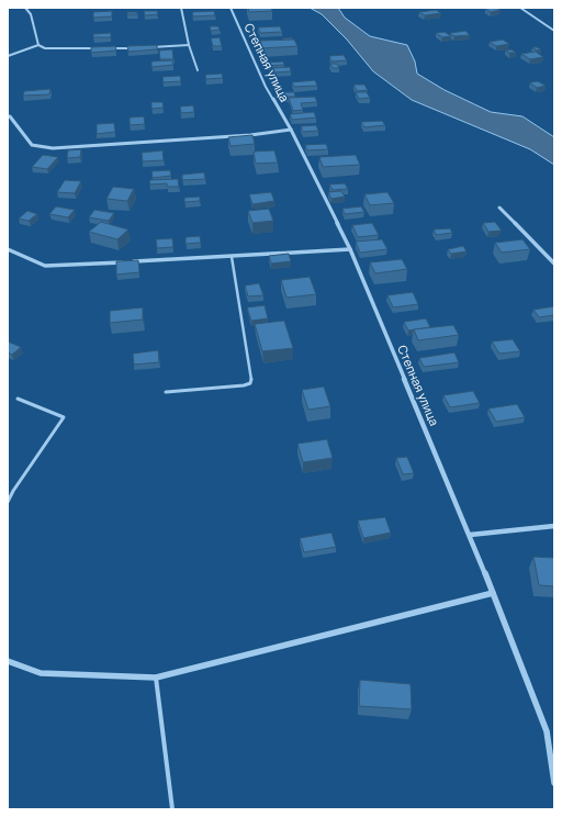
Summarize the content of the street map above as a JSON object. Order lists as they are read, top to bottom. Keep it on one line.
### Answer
{"streets":{"street":["Степная улица"]}}
